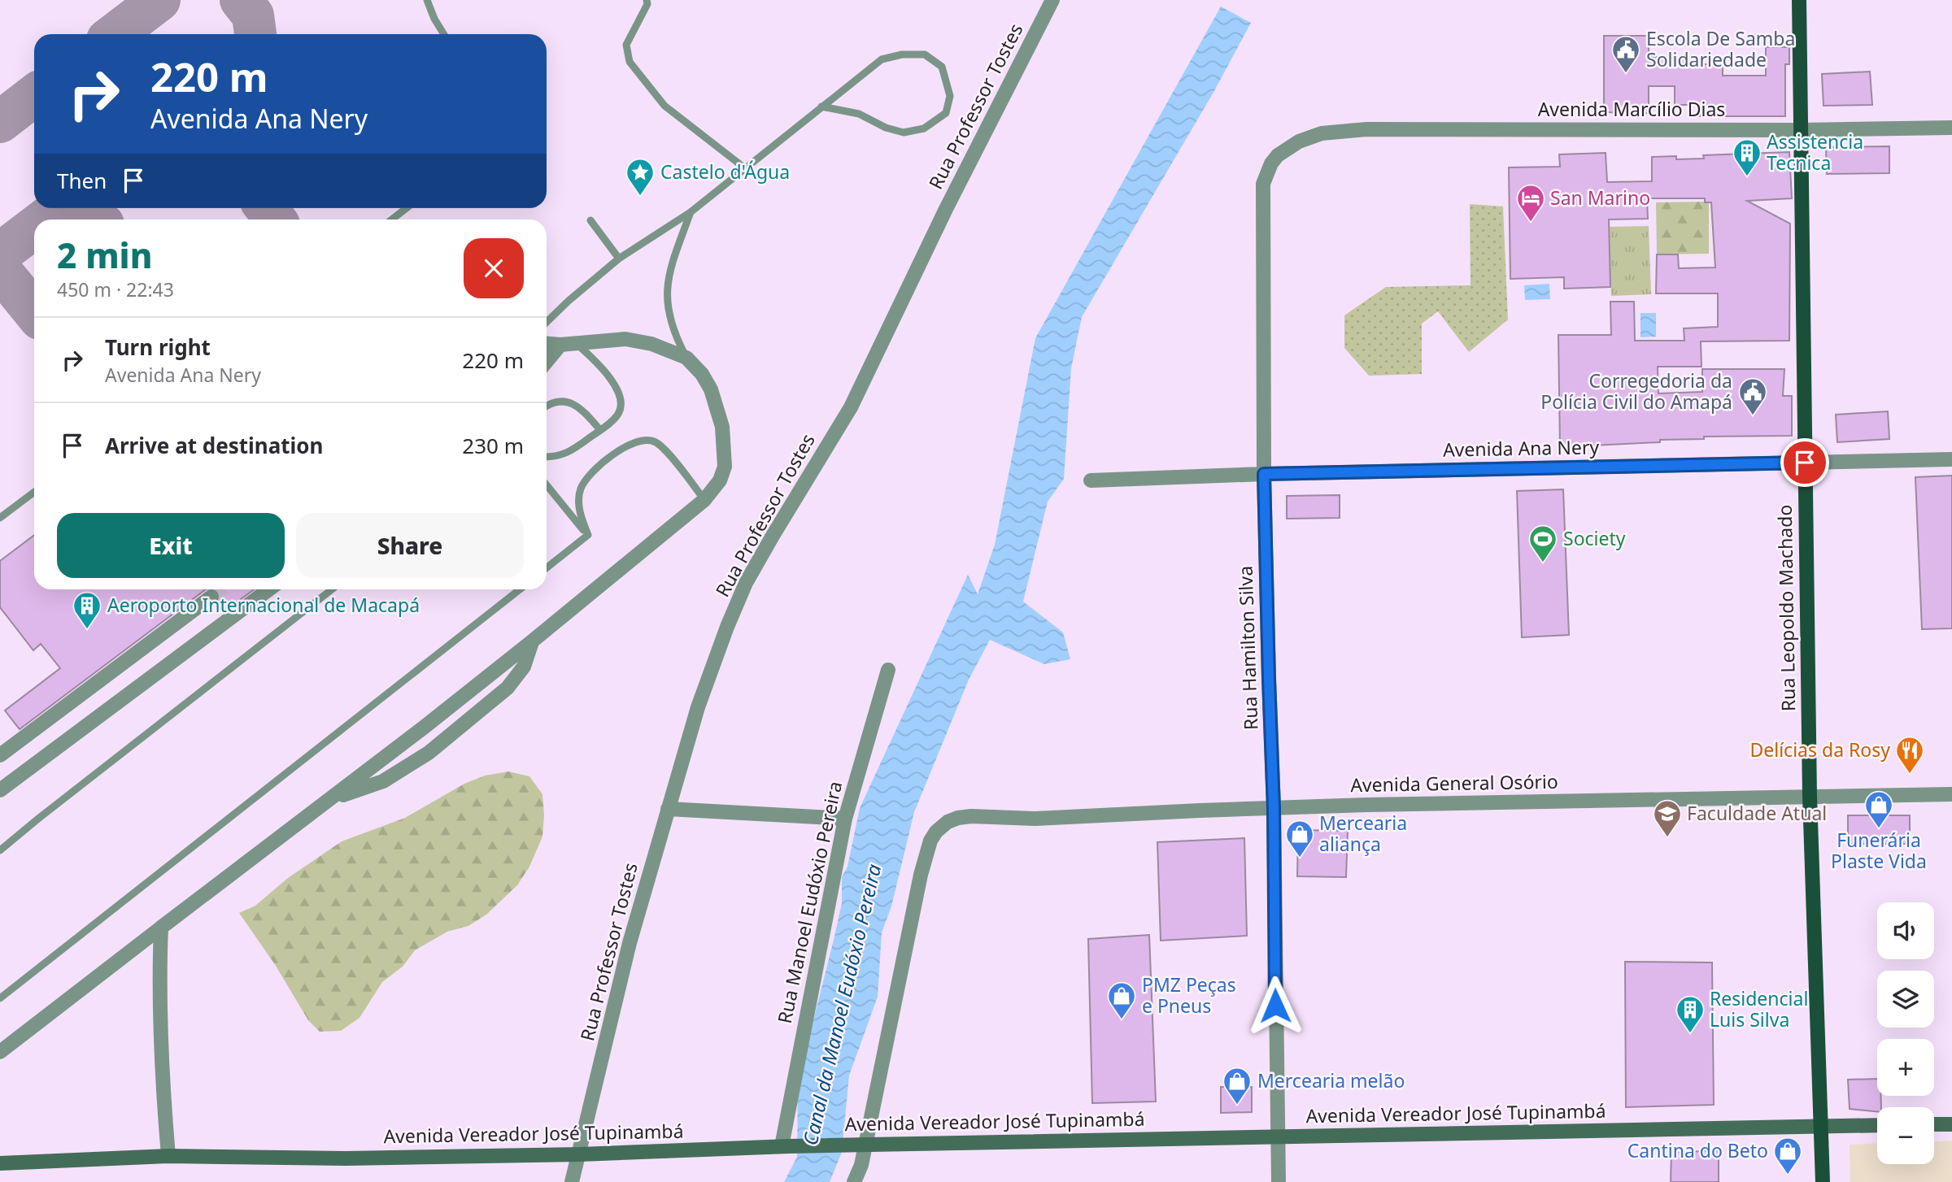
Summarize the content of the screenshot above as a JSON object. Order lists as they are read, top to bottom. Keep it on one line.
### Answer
{"streets":{"main road":["Rua Leopoldo Machado"],"street":["Rua Professor Tostes","Avenida Marcílio Dias","Avenida Ana Nery","Rua Hamilton Silva","Avenida General Osório","Rua Manoel Eudóxio Pereira","Avenida Vereador José Tupinambá"]},"crossings":[["Rua Professor Tostes","Avenida Vereador José Tupinambá"],["Avenida Marcílio Dias","Rua Leopoldo Machado"],["Avenida Marcílio Dias","Rua Hamilton Silva"],["Avenida Ana Nery","Rua Leopoldo Machado"],["Avenida Ana Nery","Rua Hamilton Silva"],["Rua Leopoldo Machado","Avenida General Osório"],["Rua Leopoldo Machado","Avenida Vereador José Tupinambá"],["Rua Hamilton Silva","Avenida General Osório"],["Rua Hamilton Silva","Avenida Vereador José Tupinambá"],["Avenida General Osório","Avenida Vereador José Tupinambá"],["Rua Manoel Eudóxio Pereira","Avenida Vereador José Tupinambá"]],"water":["Canal da Manoel Eudóxio Pereira"],"places":{"public building":["Escola De Samba Solidariedade","Corregedoria da Polícia Civil do Amapá"],"building":["Assistencia Tecnica","Aeroporto Internacional de Macapá","Residencial Luis Silva"],"place":["Castelo d'Água"],"hotel":["San Marino"],"sports":["Society"],"restaurant":["Delícias da Rosy"],"shop":["Funerária Plaste Vida","Mercearia aliança","PMZ Peças e Pneus","Mercearia melão","Cantina do Beto"],"school or university":["Faculdade Atual"]},"page":{"turn":["220 m","Avenida Ana Nery"],"then":"Then","heading":["2 min","450 m · 22:43"],"list":[{"name":"Turn right","note":"Avenida Ana Nery","value":"220 m"},{"name":"Arrive at destination","value":"230 m"}],"buttons":["Exit","Share"],"map_buttons":["+","−"]}}
